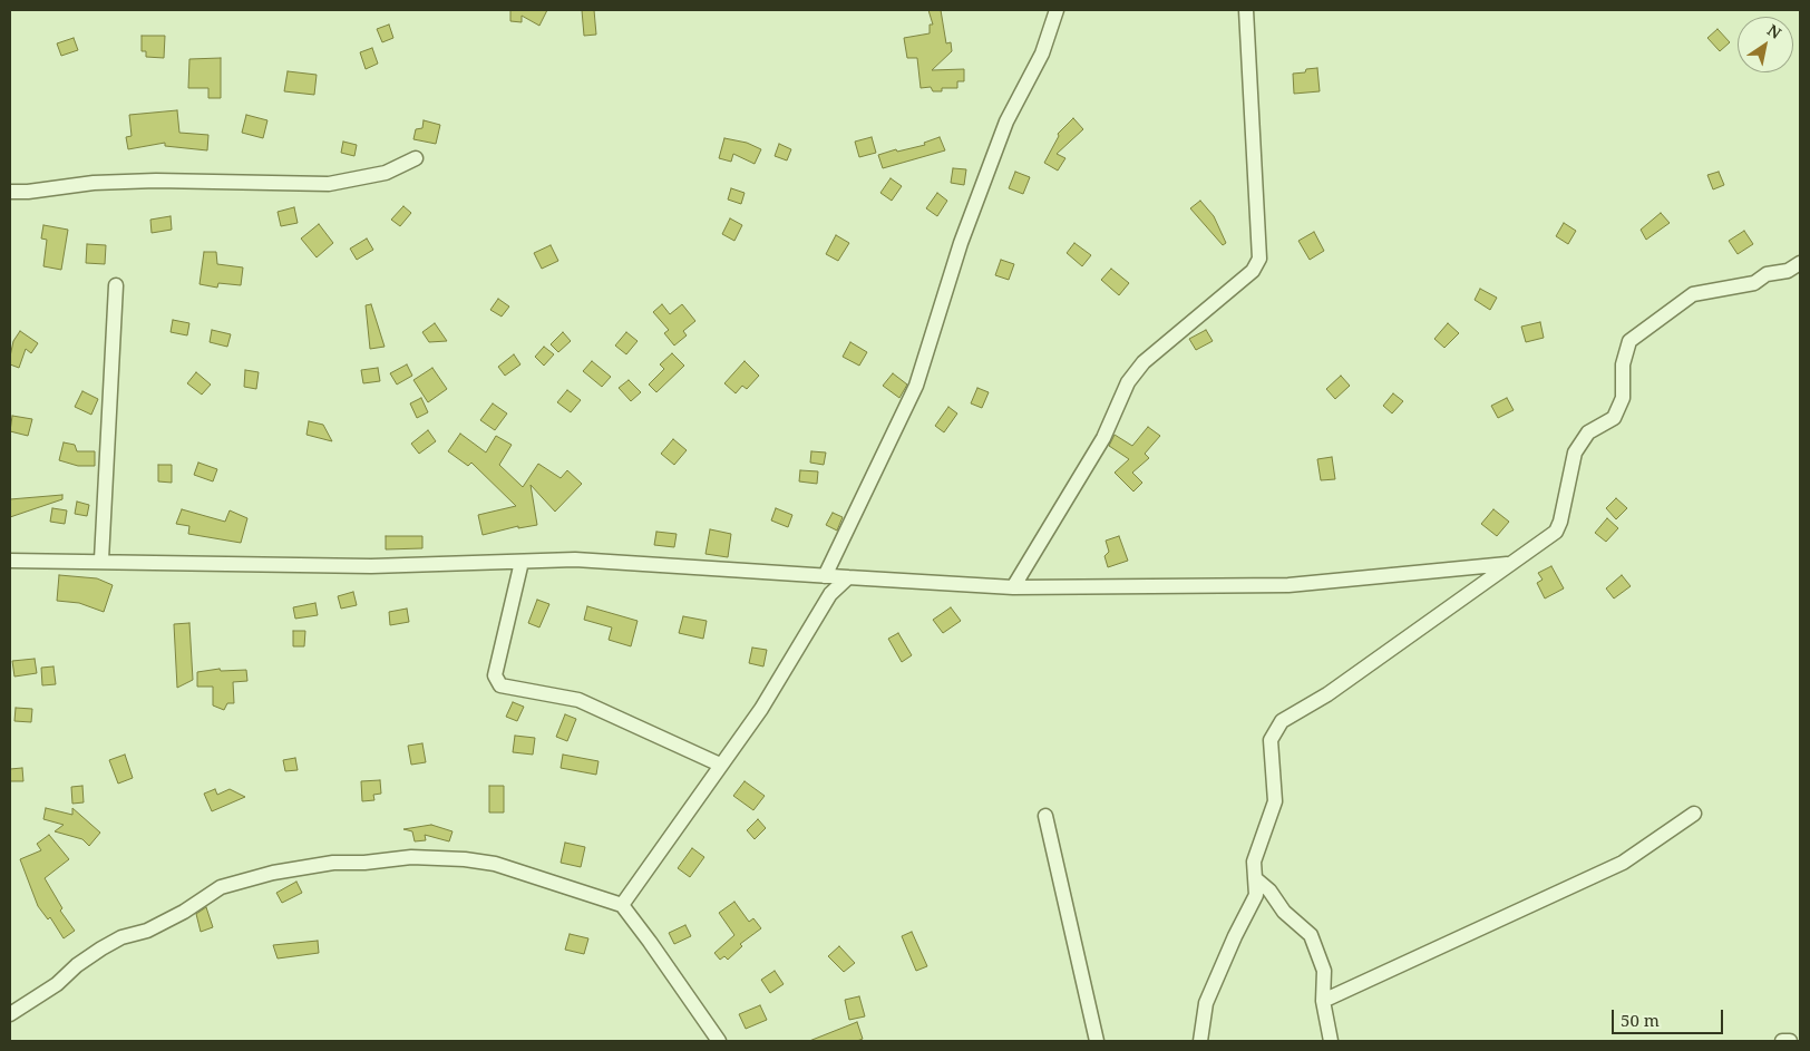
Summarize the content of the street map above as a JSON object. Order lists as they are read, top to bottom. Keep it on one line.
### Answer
{"scale_bar":"50 m","north":"top right"}
